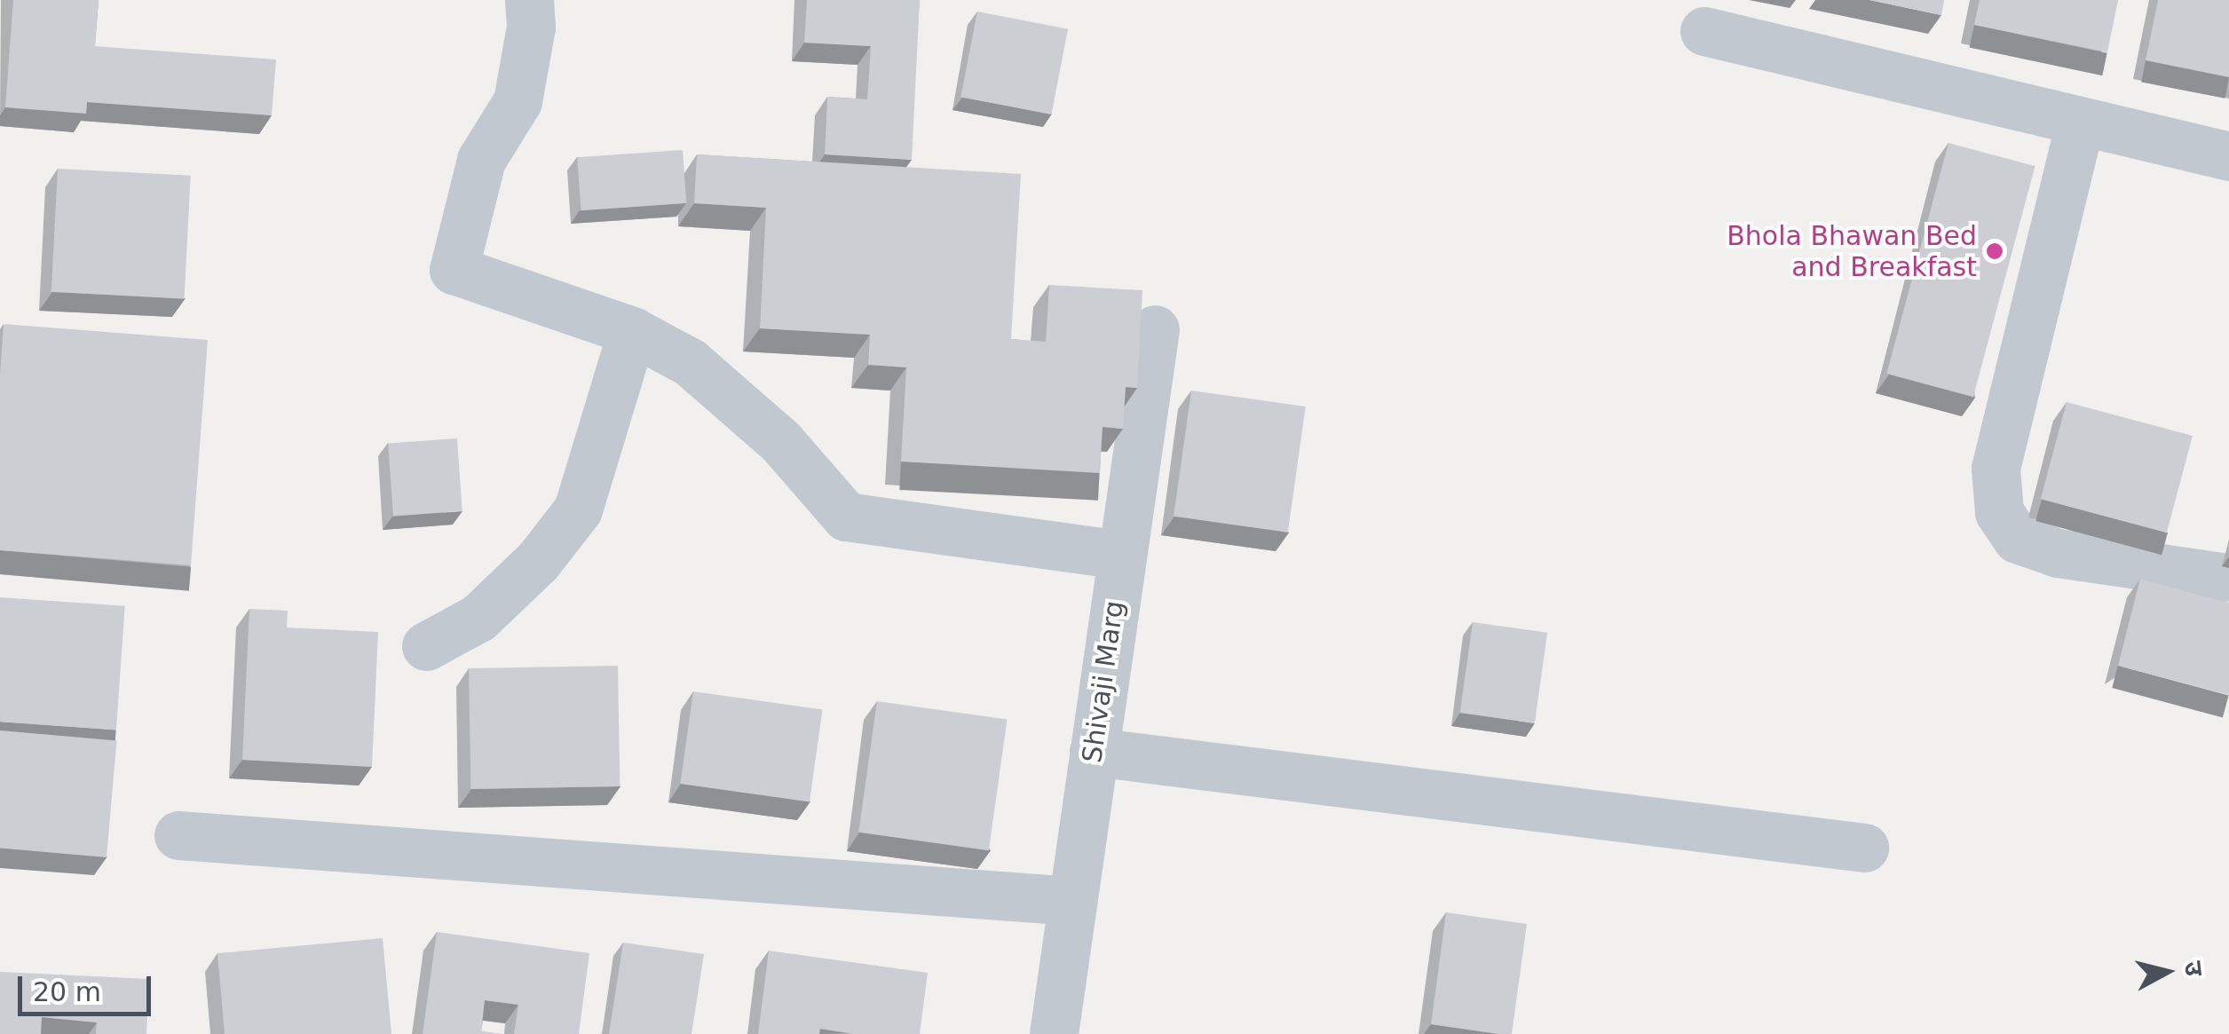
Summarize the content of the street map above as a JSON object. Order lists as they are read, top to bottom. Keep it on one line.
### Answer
{"streets":{"street":["Shivaji Marg"]},"places":["Bhola Bhawan Bed and Breakfast"],"scale_bar":"20 m","north":"right"}
